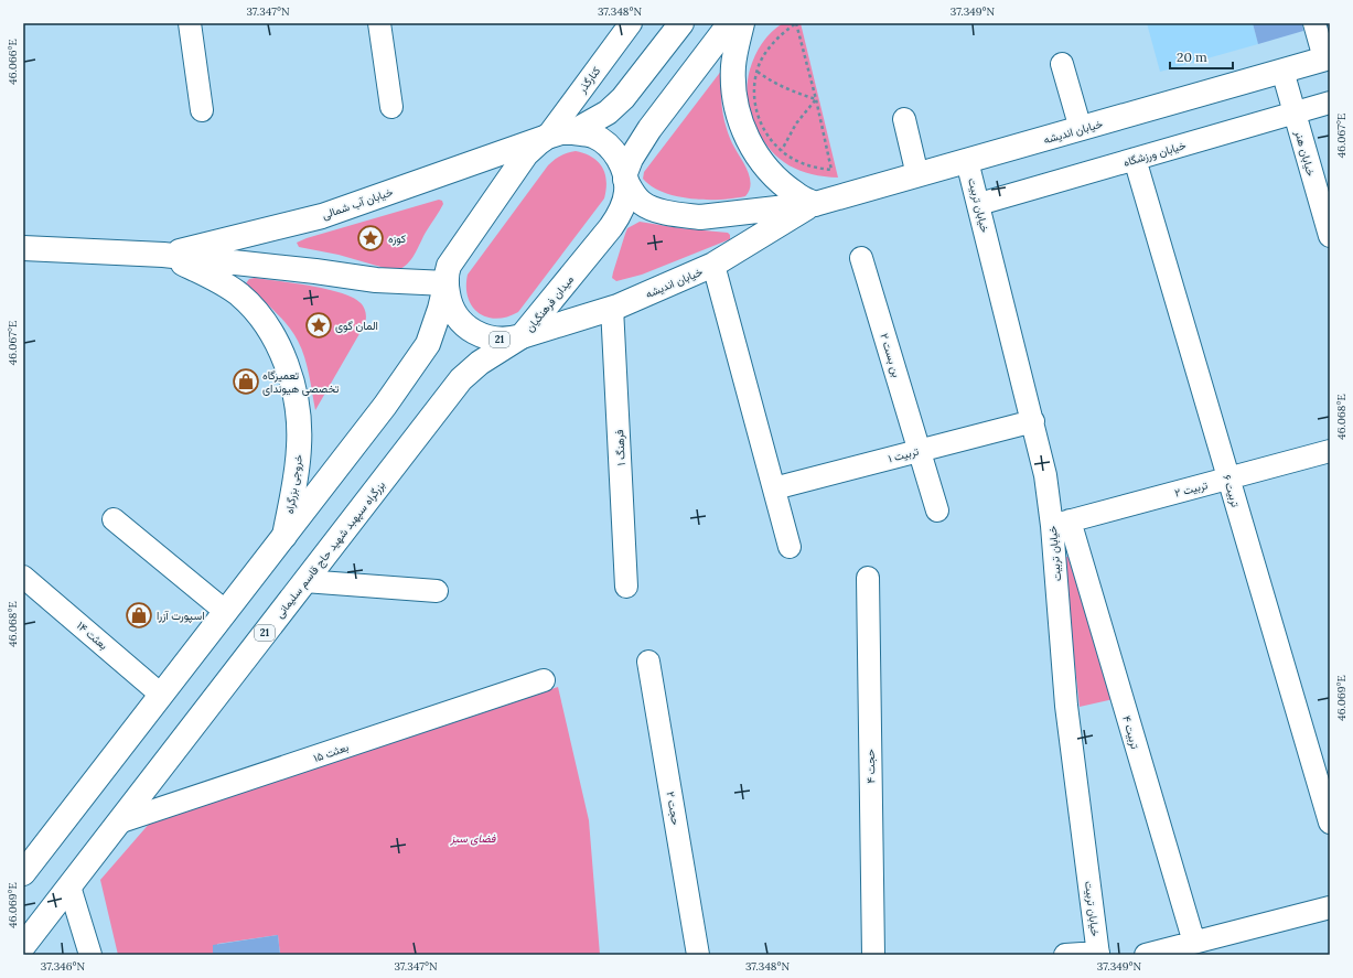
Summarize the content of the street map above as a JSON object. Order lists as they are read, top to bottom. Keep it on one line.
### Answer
{"streets":{"main road":["خیابان اندیشه","خیابان آب شمالی","میدان فرهنگیان","21","خروجی بزرگراه","بزرگراه سپهبد شهید حاج قاسم سلیمانی"],"street":["کنارگذر","خیابان ورزشگاه","خیابان هنر","خیابان تربیت","بن بست ۲","فرهنگ ۱","تربیت ۱","تربیت ۲","تربیت ۶","بعثت ۱۴","تربیت ۴","بعثت ۱۵","حجت ۴","حجت ۲"]},"crossings":[["کنارگذر","خیابان آب شمالی"],["کنارگذر","میدان فرهنگیان"],["خیابان اندیشه","خیابان هنر"],["خیابان اندیشه","خیابان تربیت"],["خیابان اندیشه","میدان فرهنگیان"],["خیابان اندیشه","21"],["خیابان اندیشه","فرهنگ ۱"],["خیابان اندیشه","بزرگراه سپهبد شهید حاج قاسم سلیمانی"],["خیابان ورزشگاه","خیابان هنر"],["خیابان ورزشگاه","خیابان تربیت"],["خیابان ورزشگاه","تربیت ۶"],["خیابان آب شمالی","میدان فرهنگیان"],["خیابان آب شمالی","21"],["خیابان آب شمالی","خروجی بزرگراه"],["خیابان تربیت","تربیت ۱"],["خیابان تربیت","تربیت ۲"],["خیابان تربیت","تربیت ۴"],["میدان فرهنگیان","21"],["میدان فرهنگیان","بزرگراه سپهبد شهید حاج قاسم سلیمانی"],["21","خروجی بزرگراه"],["21","بعثت ۱۴"],["بن بست ۲","تربیت ۱"],["تربیت ۲","تربیت ۶"],["تربیت ۲","تربیت ۴"],["بزرگراه سپهبد شهید حاج قاسم سلیمانی","بعثت ۱۵"]],"parks":["فضای سبز"],"places":{"place":["کوزه","المان گوی"],"shop":["تعمیرگاه تخصصی هیوندای","اسپورت آزرا"]},"scale_bar":"20 m","coordinates":["37.347°N","37.348°N","37.349°N","46.066°E","46.067°E","46.068°E","46.069°E","37.346°N"]}
